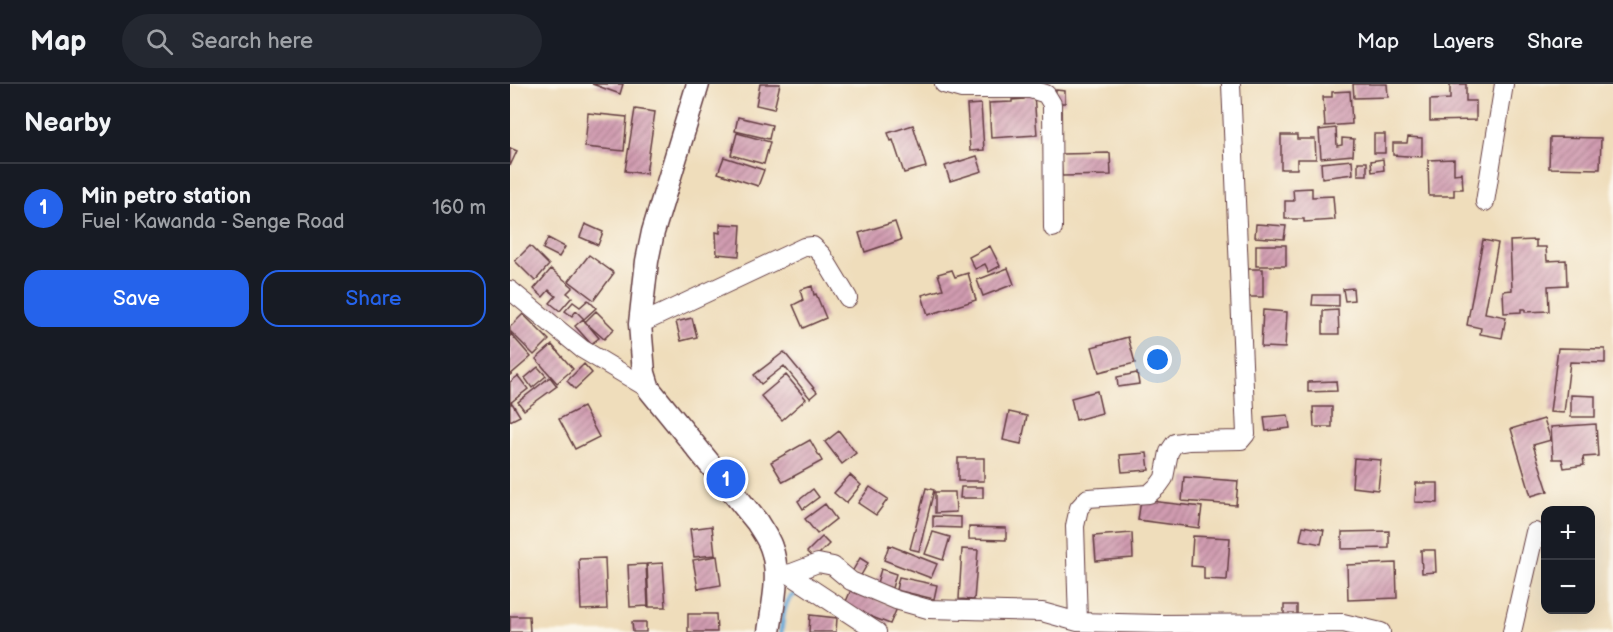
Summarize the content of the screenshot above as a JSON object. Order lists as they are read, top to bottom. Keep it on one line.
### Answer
{"page":{"header":"Map","search":"Search here","nav":["Map","Layers","Share"],"heading":"Nearby","list":[{"mark":"1","name":"Min petro station","note":"Fuel · Kawanda - Senge Road","value":"160 m"}],"buttons":["Save","Share"],"pins":"1","map_buttons":["+","−"]}}
